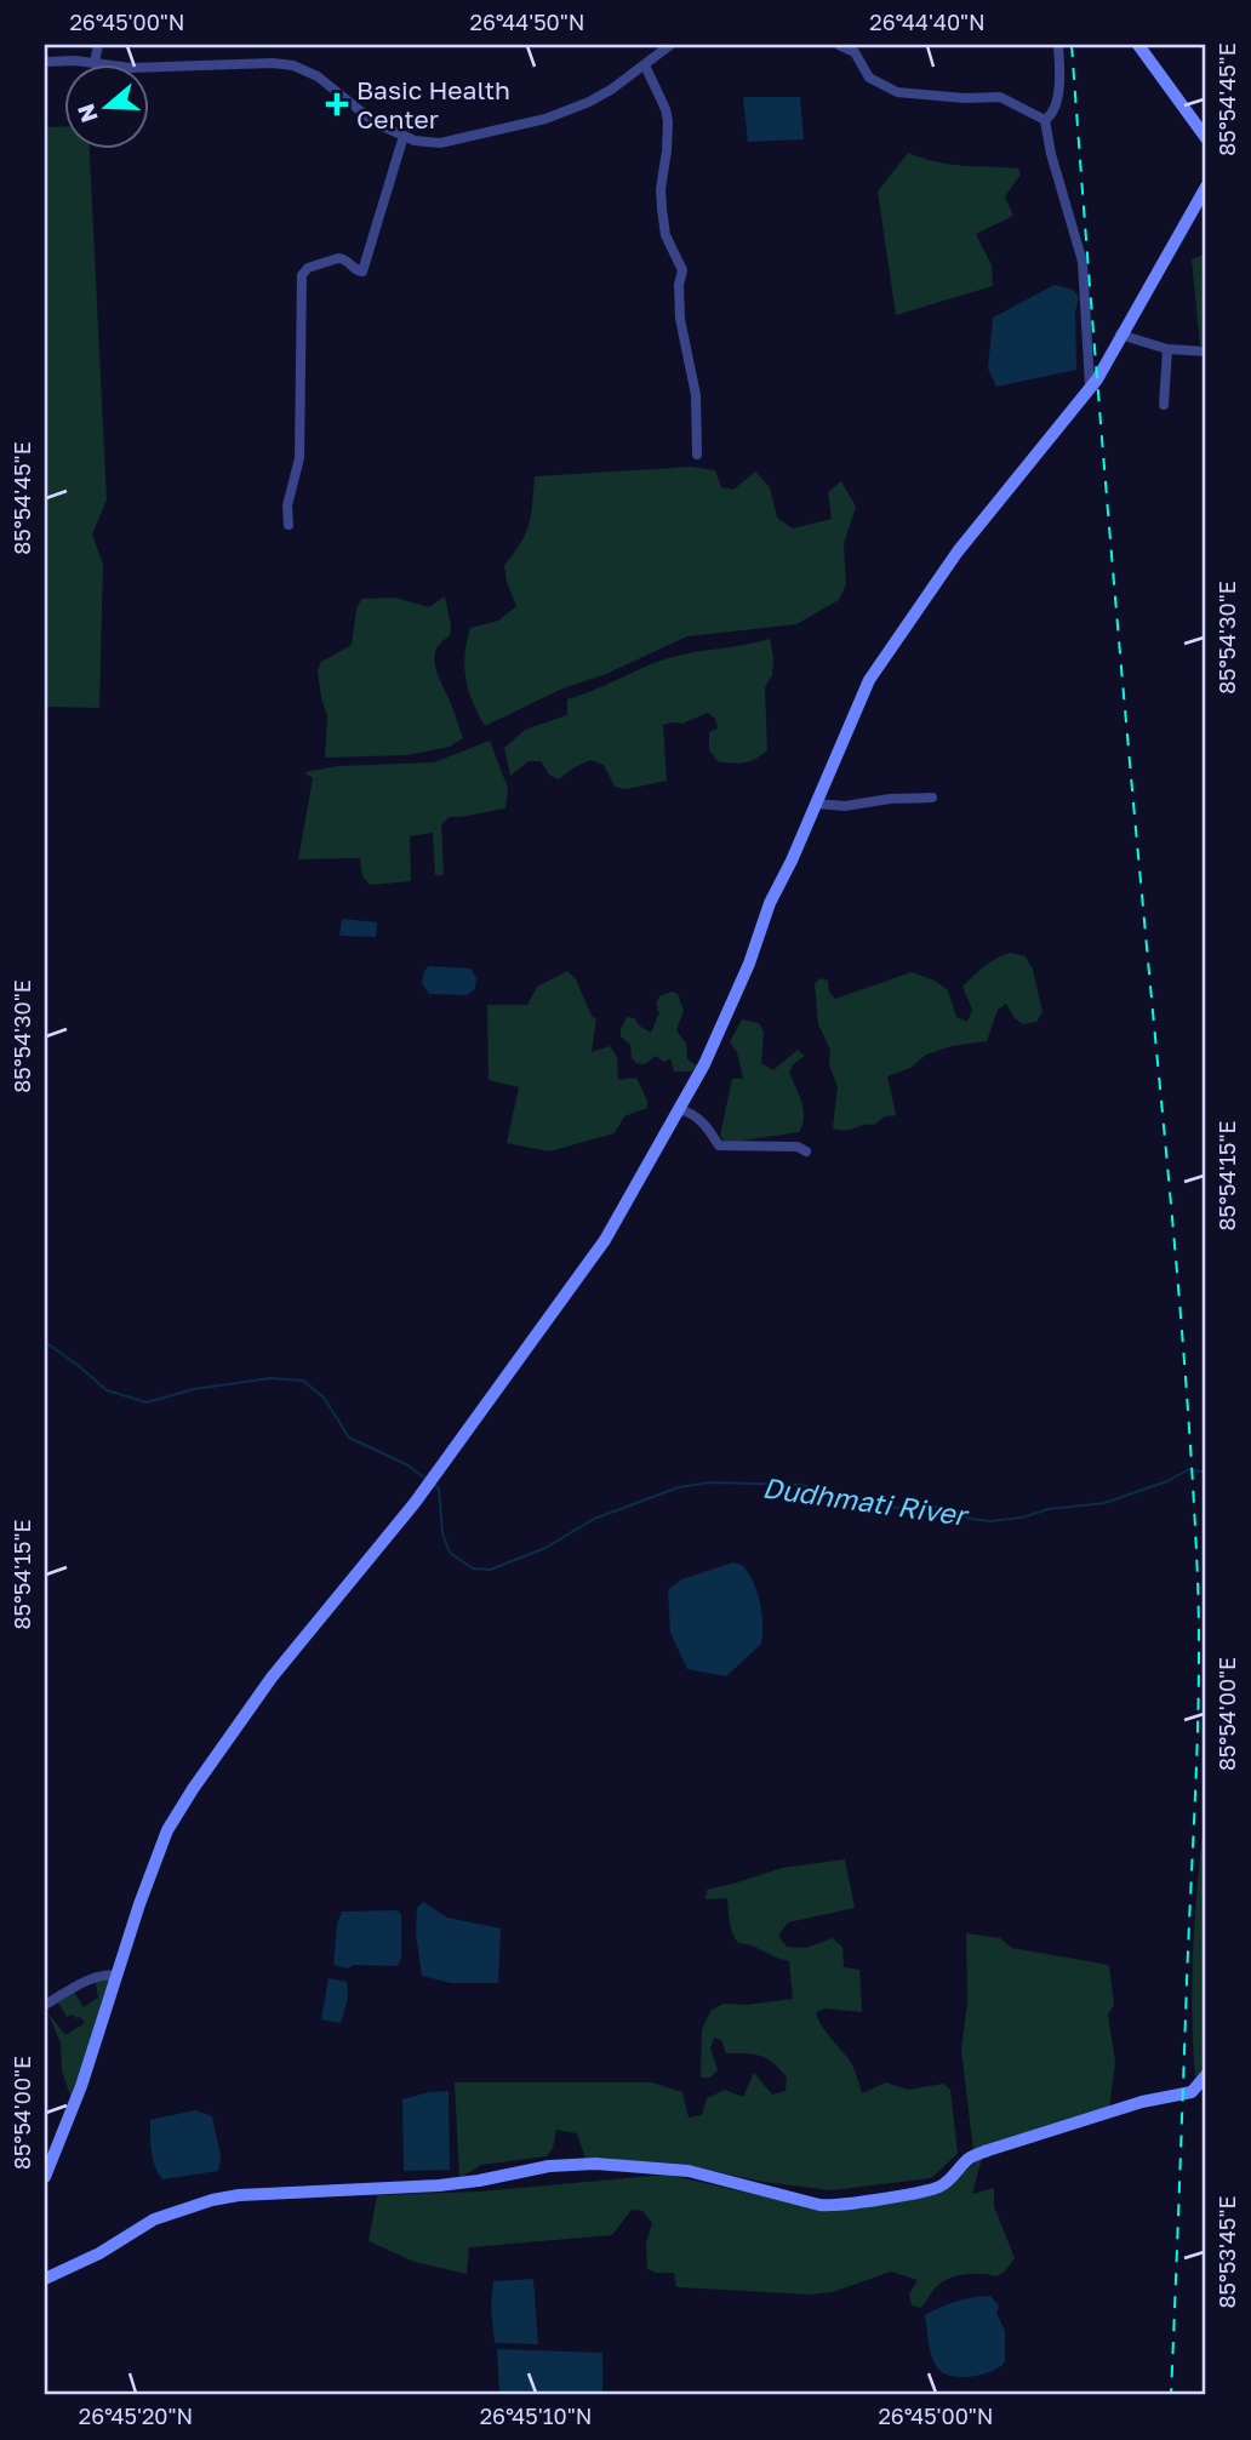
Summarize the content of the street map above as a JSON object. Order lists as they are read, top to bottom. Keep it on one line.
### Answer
{"water":["Dudhmati River"],"places":{"health":["Basic Health Center"]},"north":"left","coordinates":["26°45'00\"N","26°44'50\"N","26°44'40\"N","85°54'45\"E","85°54'30\"E","85°54'15\"E","85°54'00\"E","85°53'45\"E","26°45'20\"N","26°45'10\"N"]}
